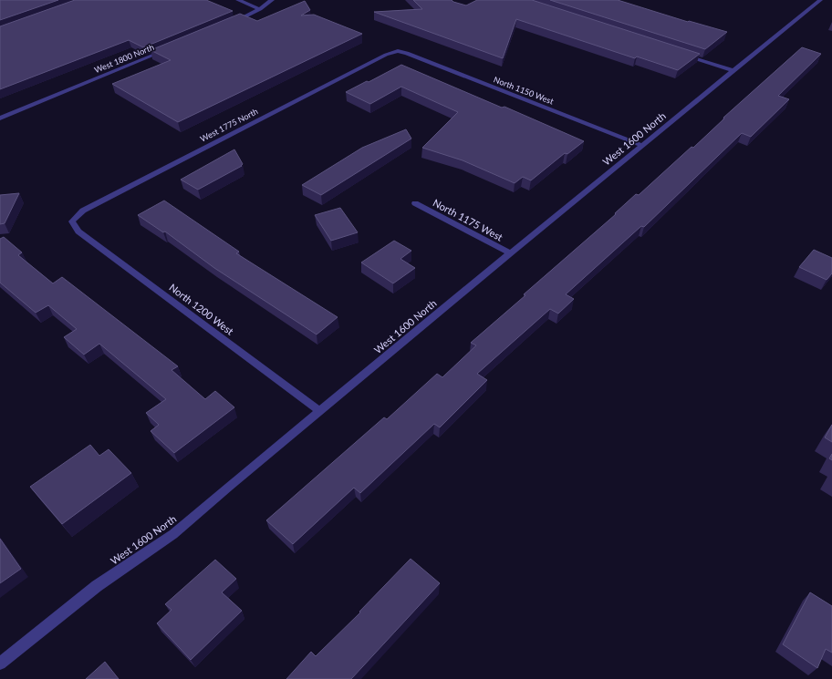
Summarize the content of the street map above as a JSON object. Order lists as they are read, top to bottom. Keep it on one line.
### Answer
{"streets":{"street":["West 1800 North","North 1150 West","West 1775 North","West 1600 North","North 1175 West","North 1200 West"]},"crossings":[["North 1150 West","West 1775 North"],["North 1150 West","West 1600 North"],["West 1775 North","North 1200 West"],["West 1600 North","North 1175 West"],["West 1600 North","North 1200 West"]]}
